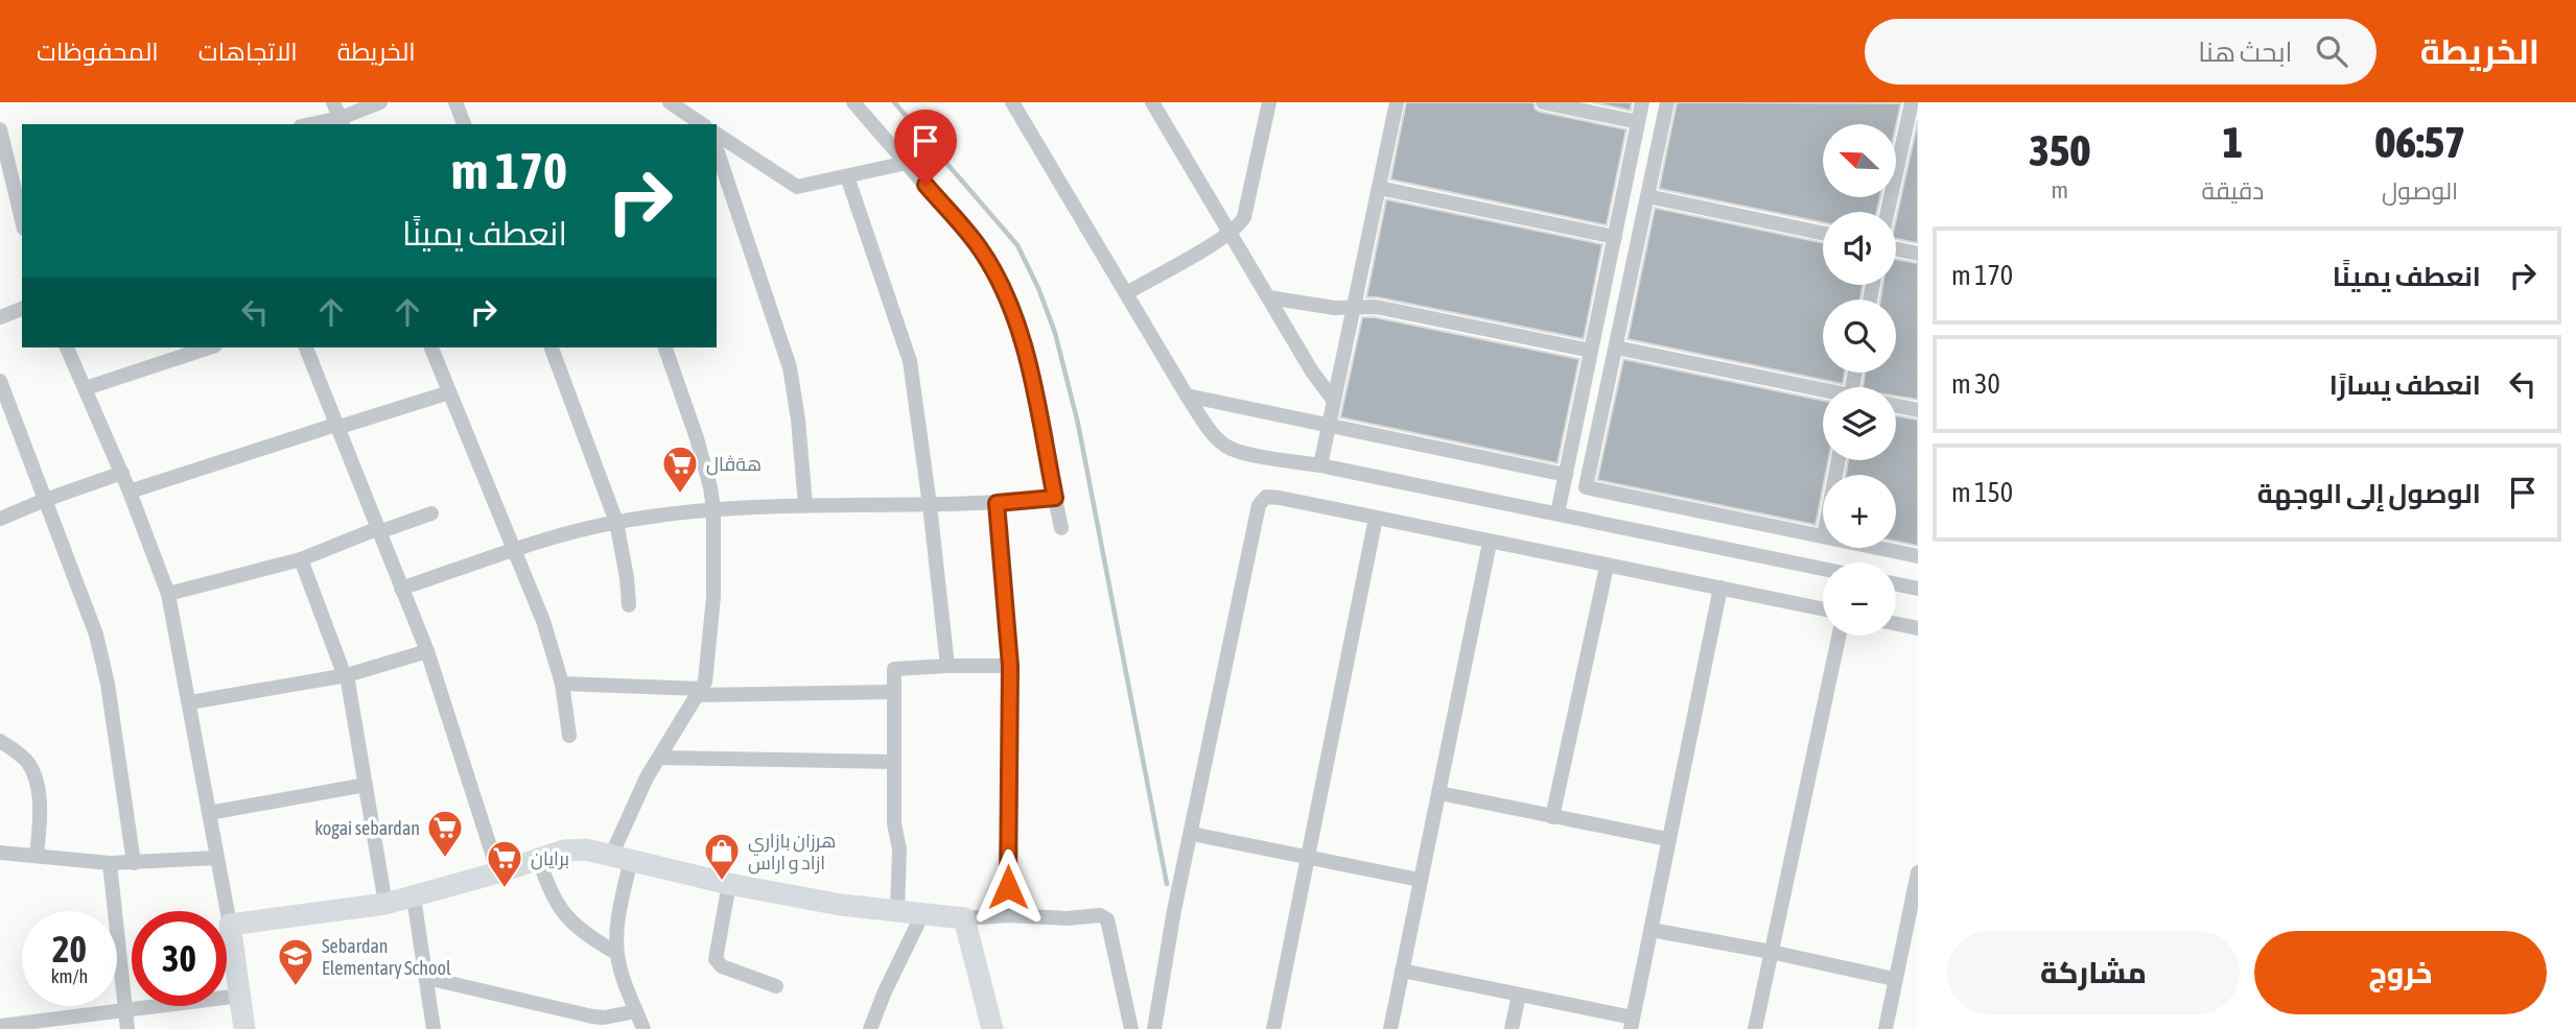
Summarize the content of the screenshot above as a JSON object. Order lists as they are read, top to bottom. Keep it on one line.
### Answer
{"places":{"supermarket":["هةڤال","kogai sebardan","برايان"],"shop":["هرزان بازاري ازاد و اراس"],"school or university":["Sebardan Elementary School"]},"north":"top left","page":{"header":"الخريطة","search":"ابحث هنا","nav":["الخريطة","الاتجاهات","المحفوظات"],"eta":["06:57","الوصول","1","دقيقة","350","m"],"map_buttons":["+","−"],"turn":["170 m","انعطف يمينًا"],"list":[{"name":"انعطف يمينًا","value":"170 m"},{"name":"انعطف يسارًا","value":"30 m"},{"name":"الوصول إلى الوجهة","value":"150 m"}],"speed":"20 km/h","limit":"30","buttons":["خروج","مشاركة"]}}
